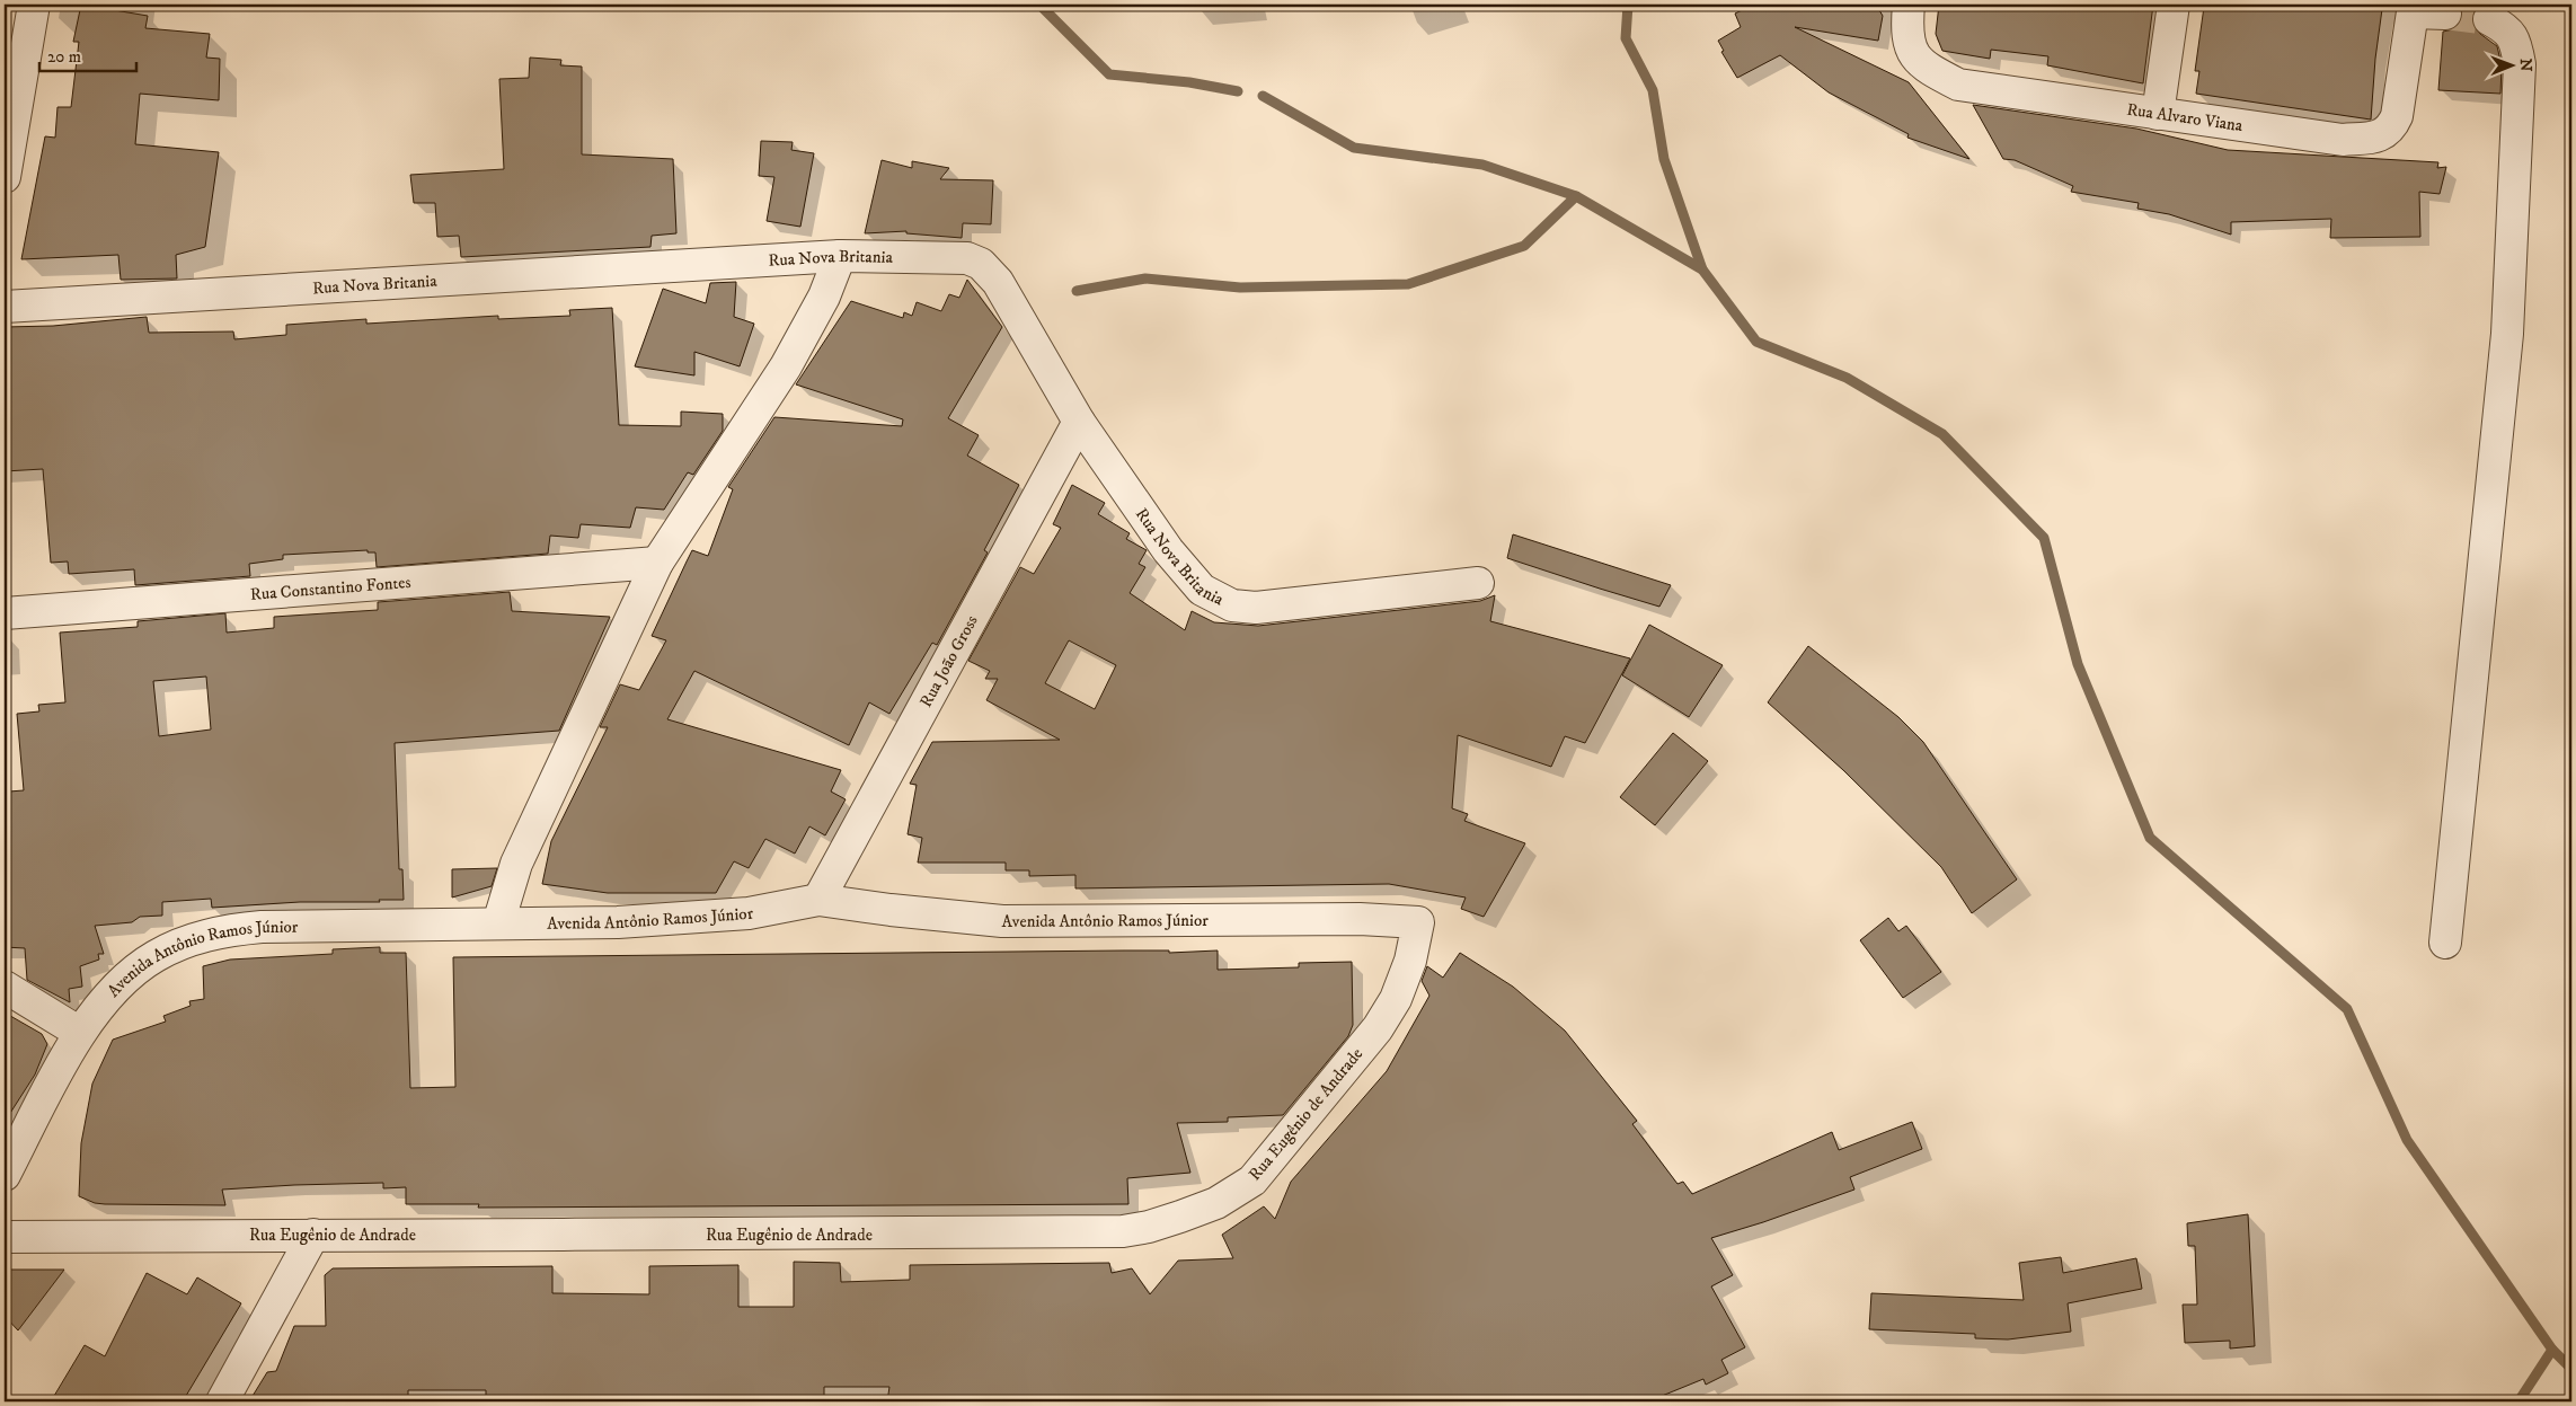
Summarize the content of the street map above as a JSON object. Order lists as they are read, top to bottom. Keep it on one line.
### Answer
{"streets":{"street":["Rua Alvaro Viana","Rua Nova Britania","Rua Constantino Fontes","Rua João Gross","Avenida Antônio Ramos Júnior","Rua Eugênio de Andrade"]},"crossings":[["Rua Nova Britania","Rua João Gross"],["Rua João Gross","Avenida Antônio Ramos Júnior"],["Avenida Antônio Ramos Júnior","Rua Eugênio de Andrade"]],"scale_bar":"20 m","north":"right"}
